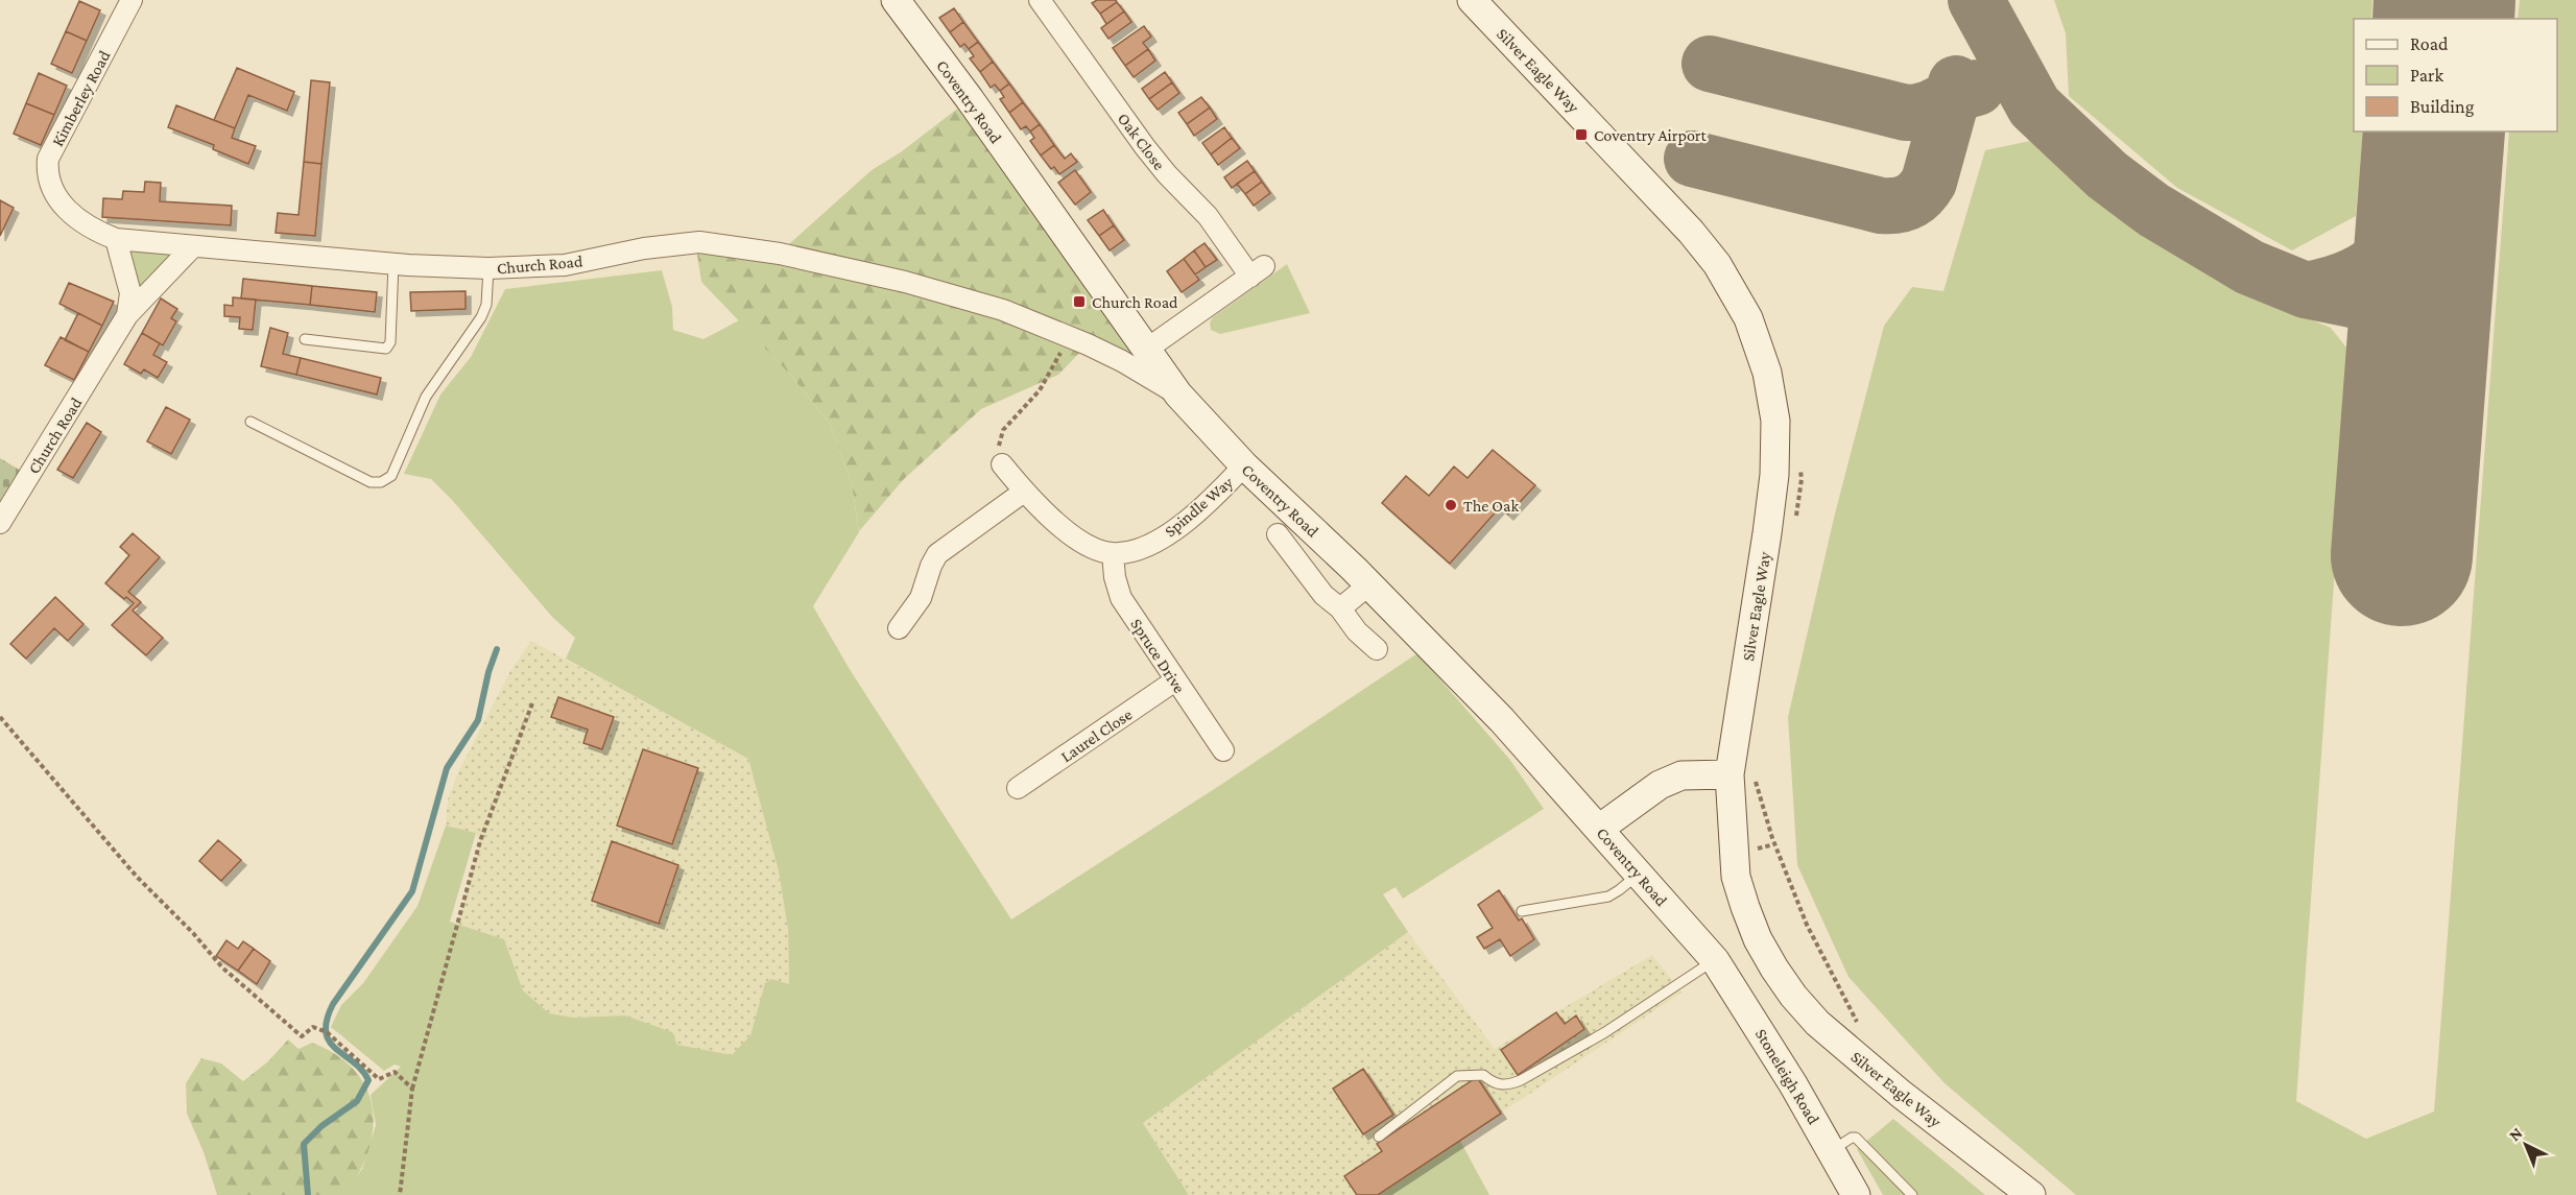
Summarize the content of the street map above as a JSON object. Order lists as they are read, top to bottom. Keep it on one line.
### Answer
{"streets":{"street":["Silver Eagle Way","Kimberley Road","Coventry Road","Oak Close","Church Road","Spindle Way","Spruce Drive","Laurel Close","Stoneleigh Road"]},"crossings":[["Kimberley Road","Church Road"],["Coventry Road","Oak Close"],["Coventry Road","Church Road"],["Coventry Road","Spindle Way"],["Coventry Road","Spruce Drive"],["Coventry Road","Stoneleigh Road"],["Church Road","Spindle Way"],["Church Road","Spruce Drive"],["Spindle Way","Spruce Drive"],["Spruce Drive","Laurel Close"]],"places":{"transit":["Coventry Airport","Church Road"],"other":["The Oak"]},"legend":["Road","Park","Building"],"north":"top left"}
